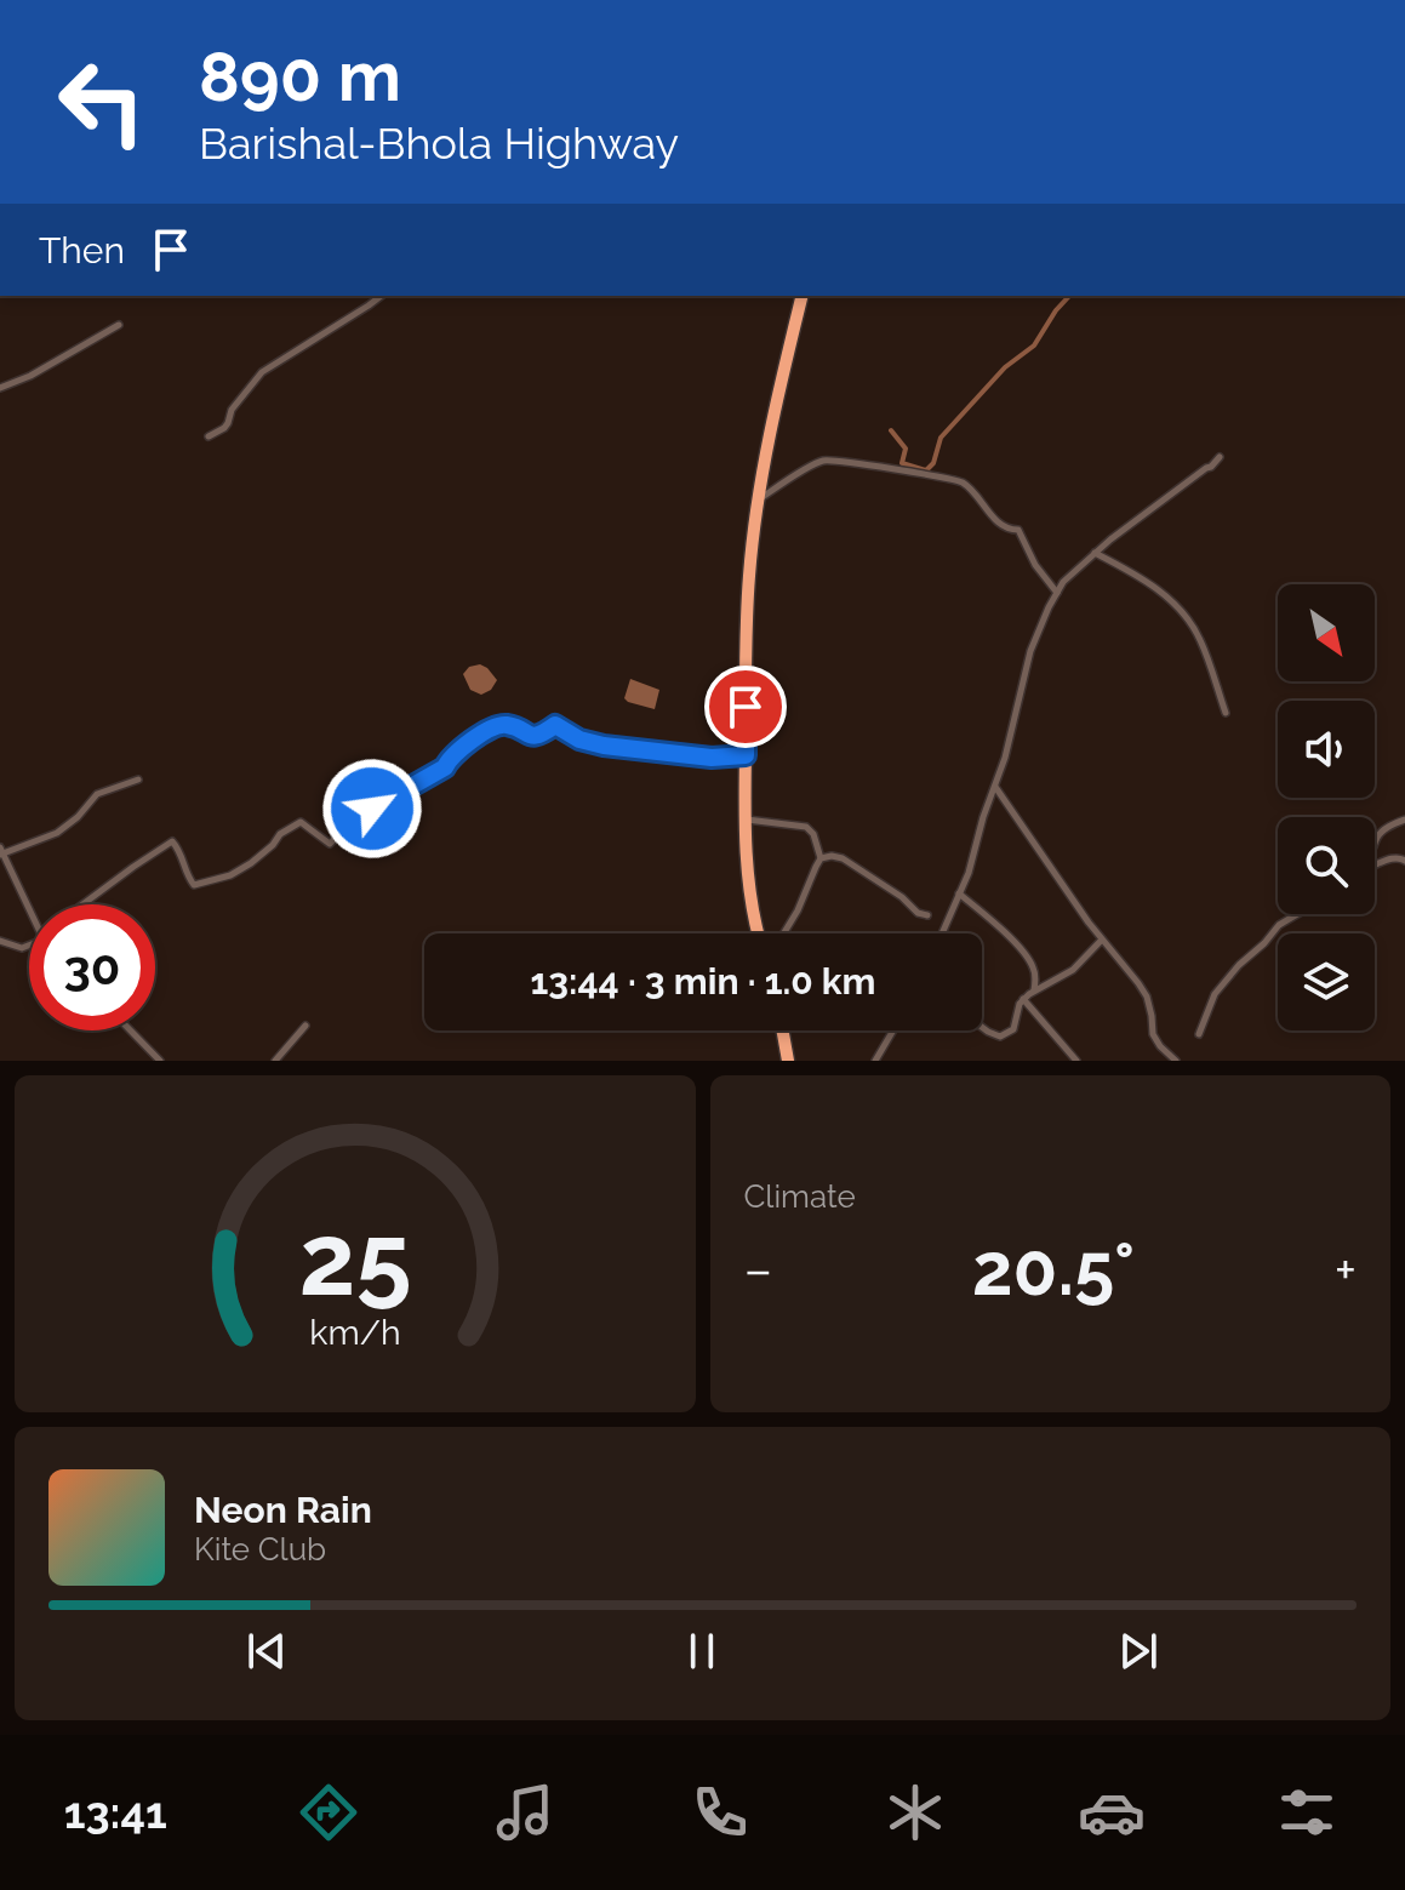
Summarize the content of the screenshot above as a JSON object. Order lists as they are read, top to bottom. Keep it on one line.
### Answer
{"north":"bottom right","page":{"turn":["890 m","Barishal-Bhola Highway"],"then":"Then","limit":"30","trip":"13:44 · 3 min · 1.0 km","tile":"Climate","heat":["−","20.5°","+"],"song":["Neon Rain","Kite Club"],"tabs":"13:41","gauge":["25","km/h"]}}
